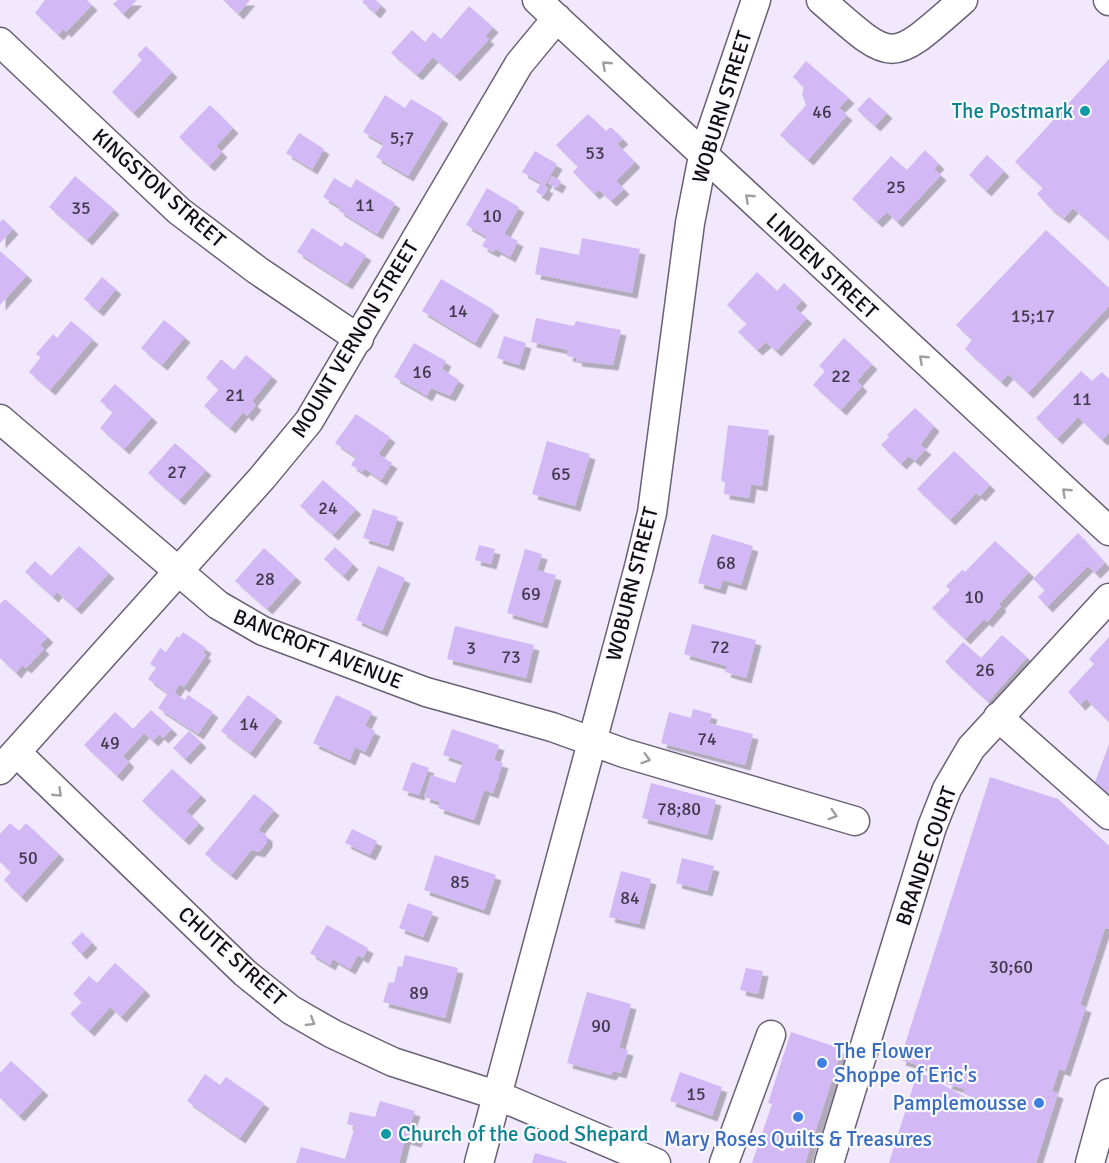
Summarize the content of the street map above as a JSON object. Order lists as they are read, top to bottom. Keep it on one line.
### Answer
{"streets":{"street":["WOBURN STREET","KINGSTON STREET","LINDEN STREET","MOUNT VERNON STREET","BANCROFT AVENUE","BRANDE COURT","CHUTE STREET"]},"crossings":[["WOBURN STREET","LINDEN STREET"],["WOBURN STREET","BANCROFT AVENUE"],["WOBURN STREET","CHUTE STREET"],["KINGSTON STREET","MOUNT VERNON STREET"],["LINDEN STREET","MOUNT VERNON STREET"],["MOUNT VERNON STREET","BANCROFT AVENUE"],["MOUNT VERNON STREET","CHUTE STREET"]],"one_way":["LINDEN STREET","CHUTE STREET"],"places":["The Postmark","The Flower Shoppe of Eric's","Pamplemousse","Mary Roses Quilts & Treasures","Church of the Good Shepard"],"house_numbers":["46","5;7","53","25","11","35","10","14","15;17","16","22","21","11","27","65","24","68","28","69","10","72","3","73","26","14","74","49","78;80","50","85","84","30;60","89","90","15"]}
